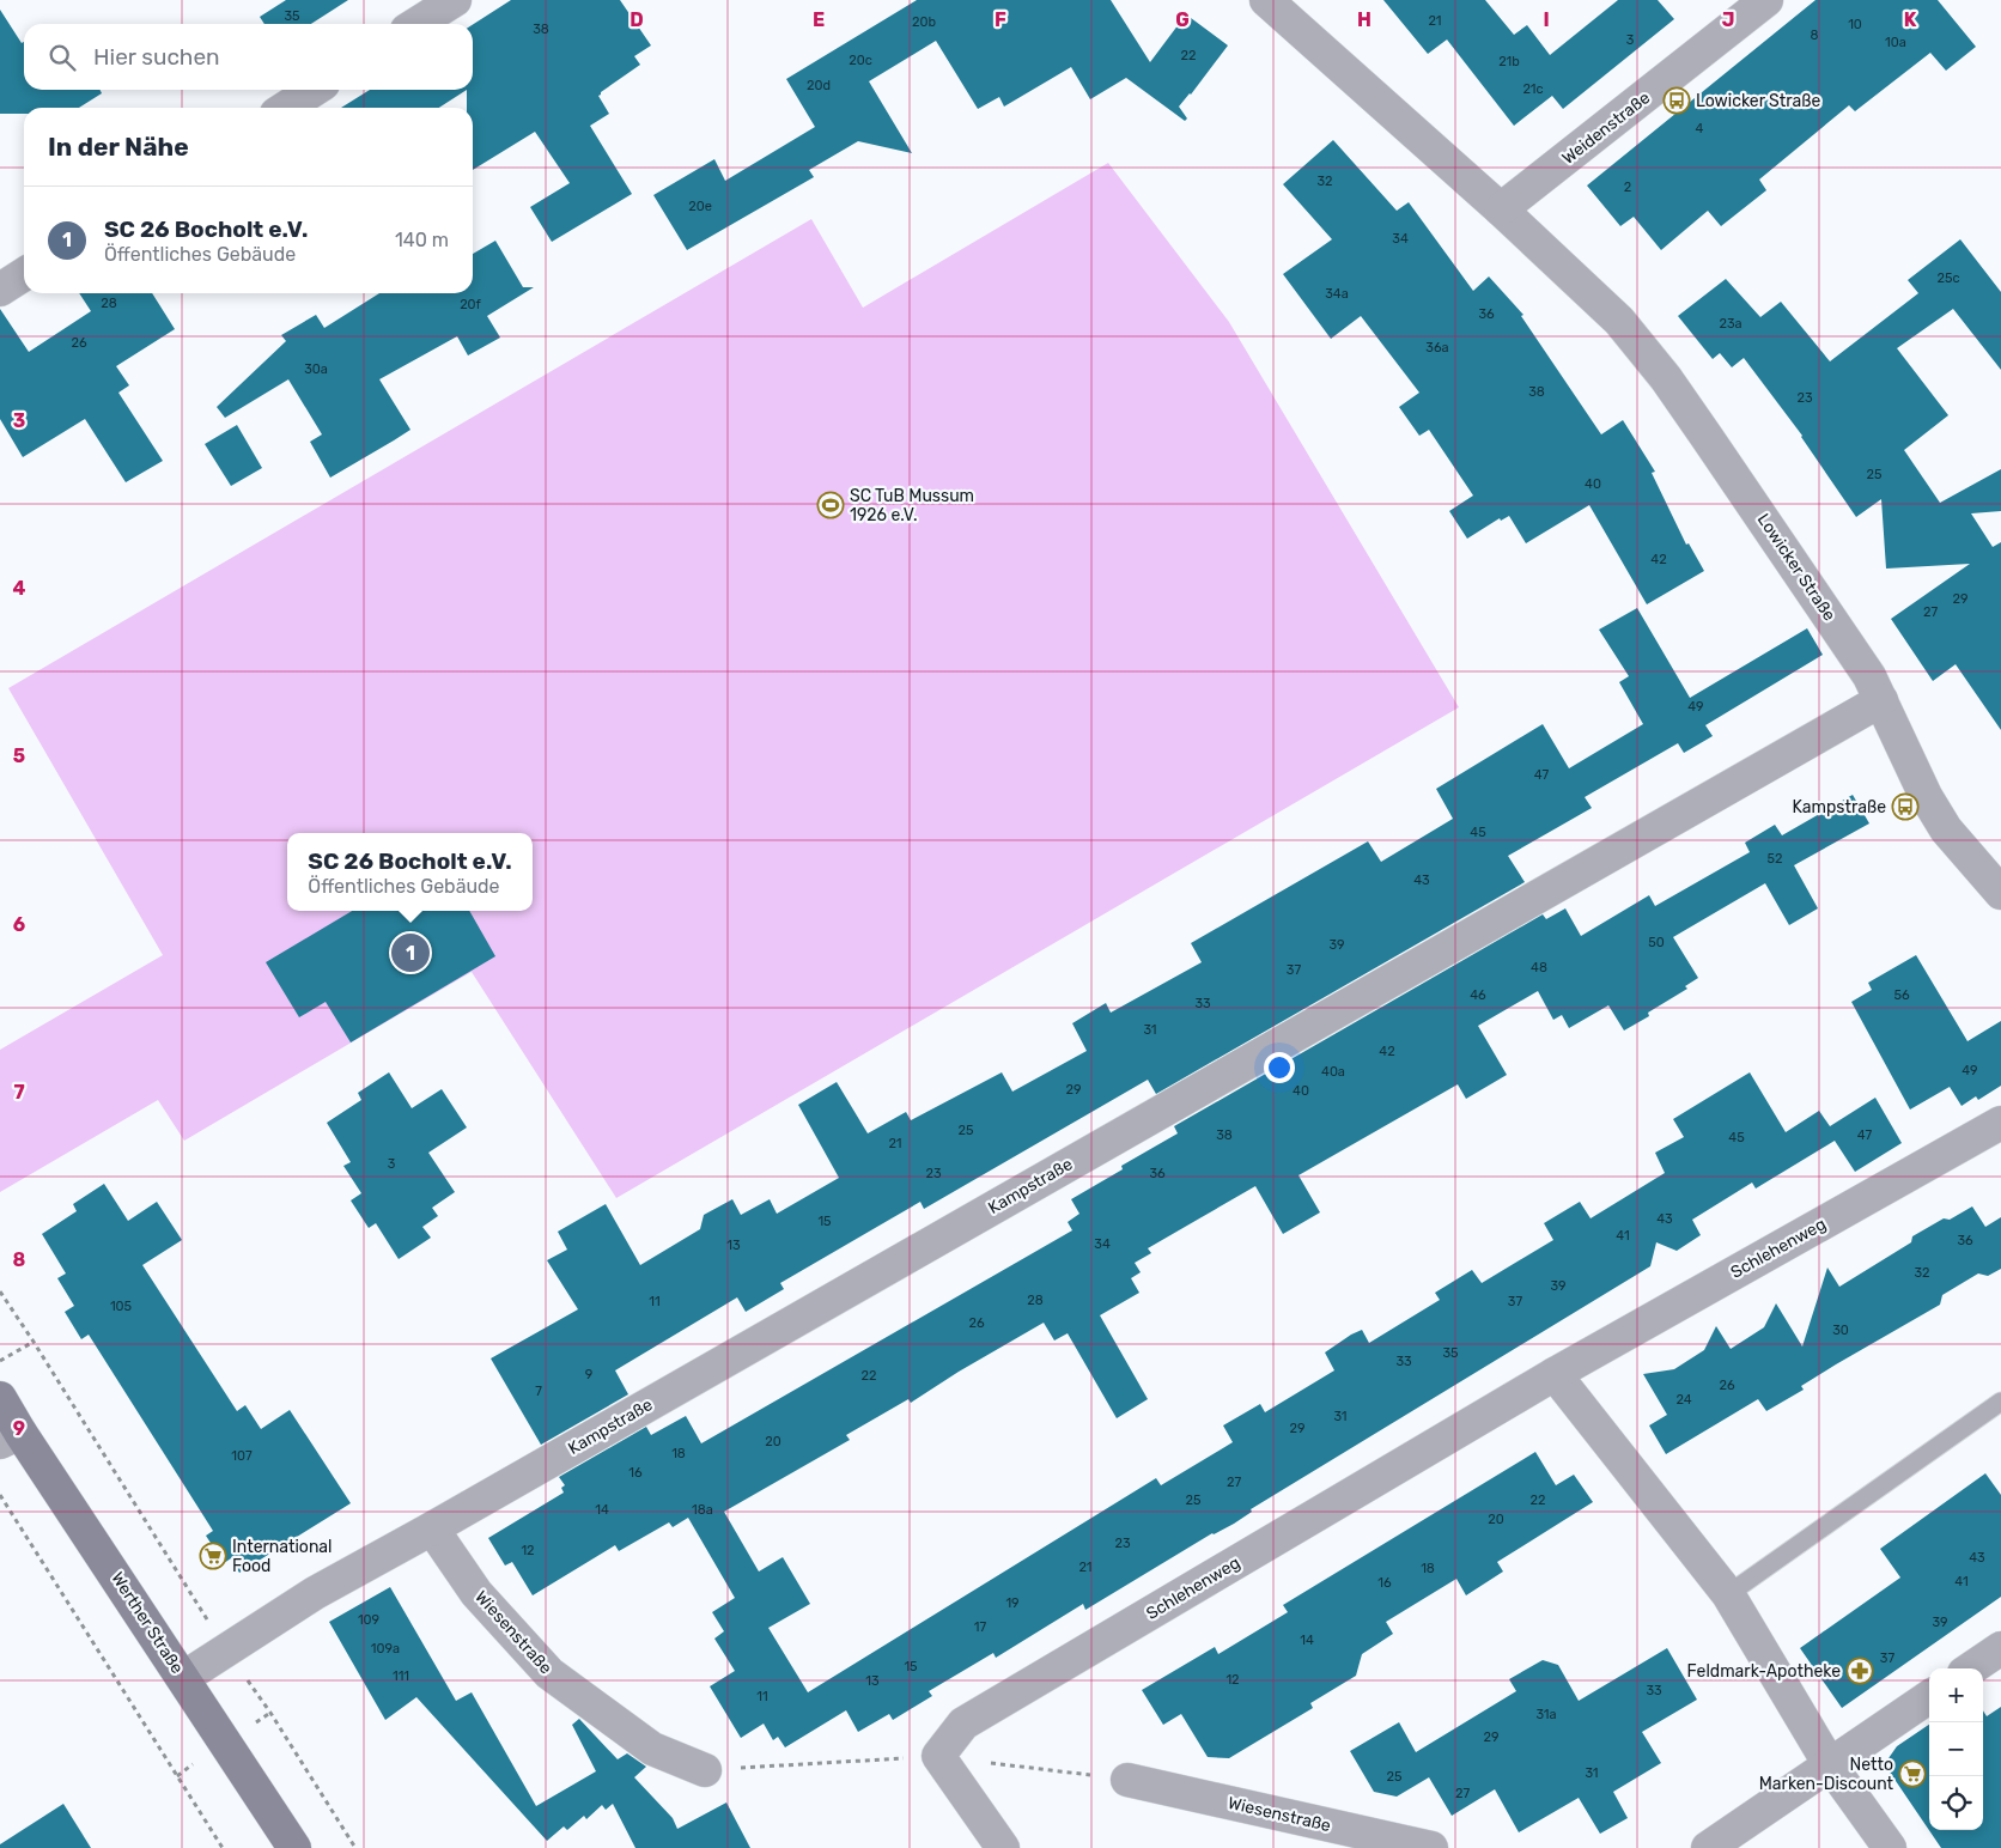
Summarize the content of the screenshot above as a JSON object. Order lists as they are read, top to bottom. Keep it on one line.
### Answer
{"streets":{"main road":["Werther Straße"],"street":["Weidenstraße","Lowicker Straße","Kampstraße","Schlehenweg","Wiesenstraße"]},"crossings":[["Weidenstraße","Lowicker Straße"],["Lowicker Straße","Kampstraße"],["Kampstraße","Werther Straße"],["Kampstraße","Wiesenstraße"]],"places":{"bus stop":["Lowicker Straße","Kampstraße"],"sports":["SC TuB Mussum 1926 e.V."],"supermarket":["International Food","Netto Marken-Discount"],"pharmacy":["Feldmark-Apotheke"]},"house_numbers":["35","21","20b","10","38","8","3","10a","22","20c","21b","20d","21c","4","32","2","20e","34","25c","34a","28","20f","36","23a","26","36a","30a","38","23","25","40","42","29","27","49","47","45","52","43","50","39","48","37","46","56","33","31","42","49","40a","29","40","25","38","47","45","21","3","23","36","43","15","41","36","34","13","32","39","28","11","37","105","26","30","35","33","9","22","26","7","24","31","29","20","18","107","16","27","25","22","14","18a","20","23","12","43","21","18","41","16","19","109","39","17","14","109a","37","15","111","12","13","33","11","31a","29","31","25","27"],"page":{"search":"Hier suchen","heading":"In der Nähe","list":[{"mark":"1","name":"SC 26 Bocholt e.V.","note":"Öffentliches Gebäude","value":"140 m"}],"popup":["SC 26 Bocholt e.V.","Öffentliches Gebäude"],"pins":"1","map_buttons":["+","−"]},"grid":{"columns":["D","E","F","G","H","I","J","K"],"rows":["3","4","5","6","7","8","9"]}}
